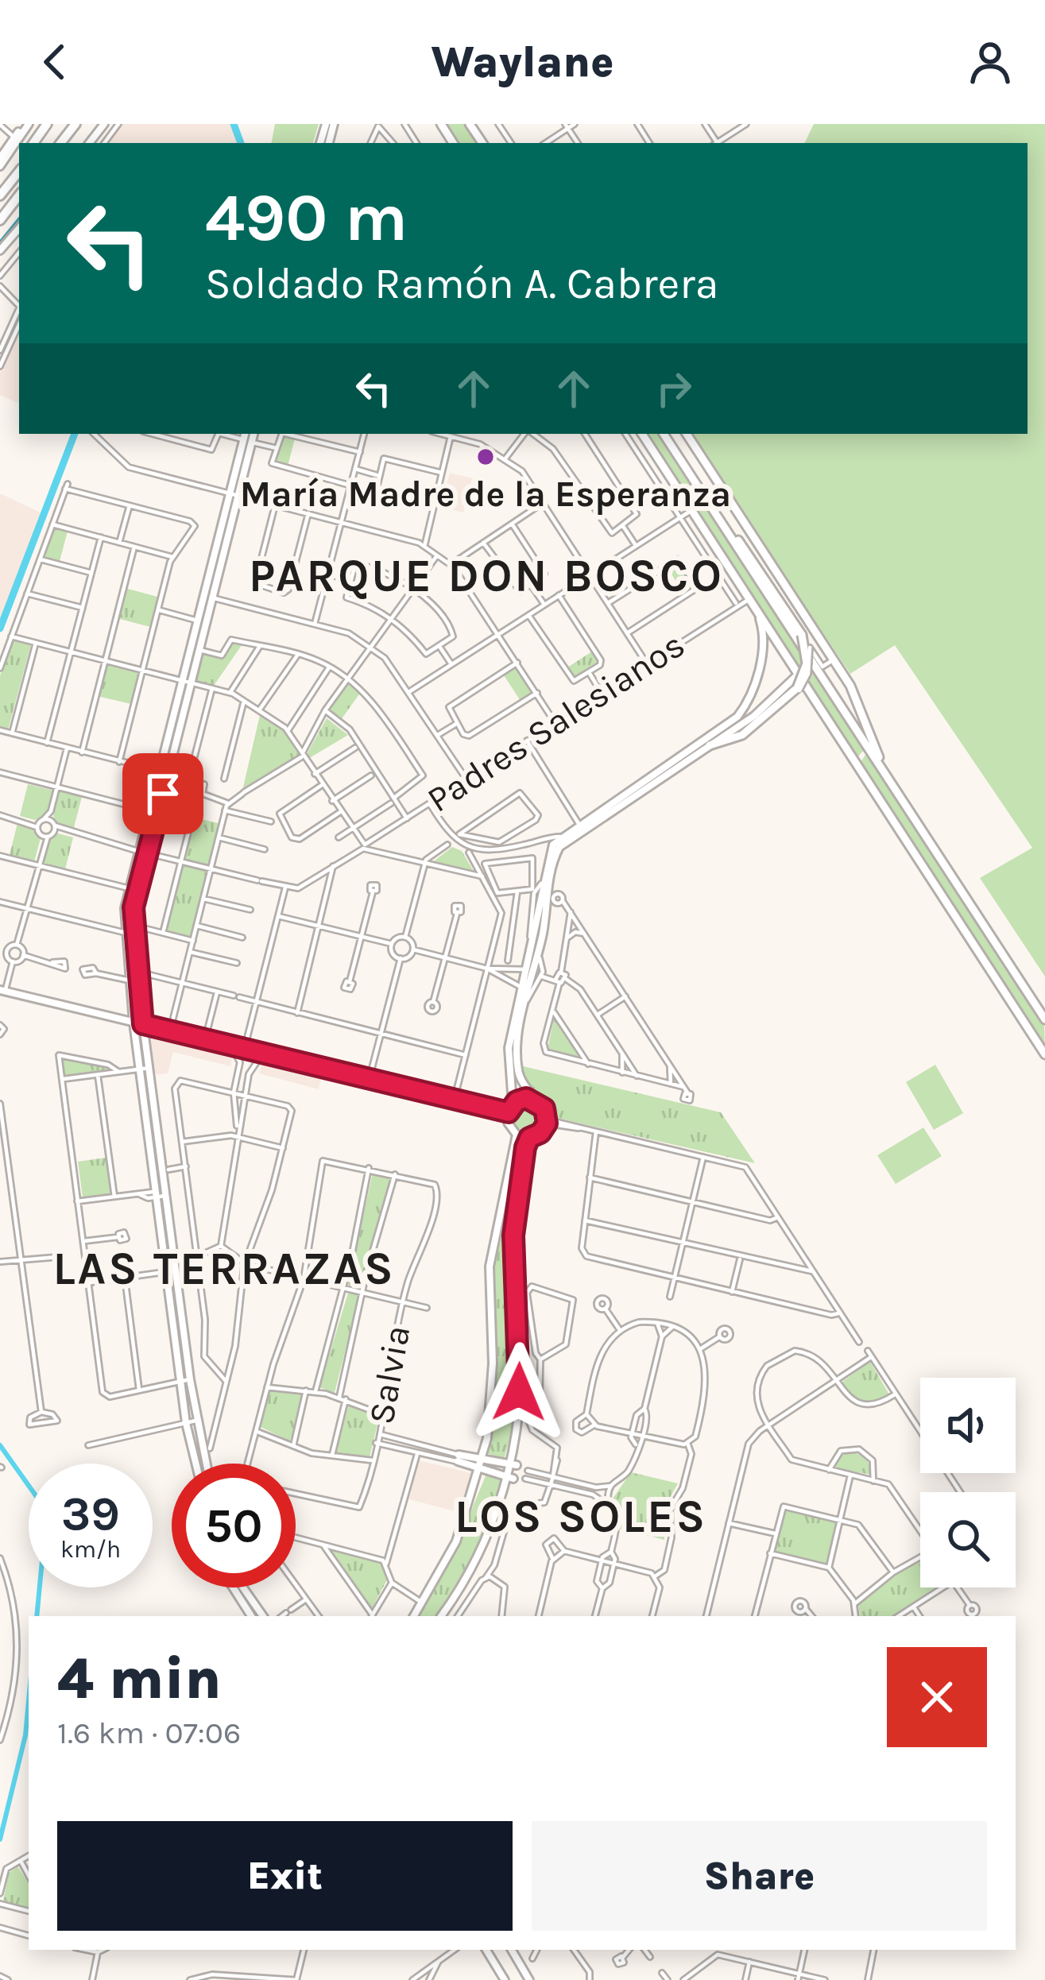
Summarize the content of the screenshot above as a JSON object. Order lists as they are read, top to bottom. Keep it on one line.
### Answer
{"streets":{"street":["Padres Salesianos","Salvia"]},"districts":["PARQUE DON BOSCO","LAS TERRAZAS","LOS SOLES"],"places":["María Madre de la Esperanza"],"page":{"header":"Waylane","turn":["490 m","Soldado Ramón A. Cabrera"],"speed":"39 km/h","limit":"50","heading":["4 min","1.6 km · 07:06"],"buttons":["Exit","Share"]}}
